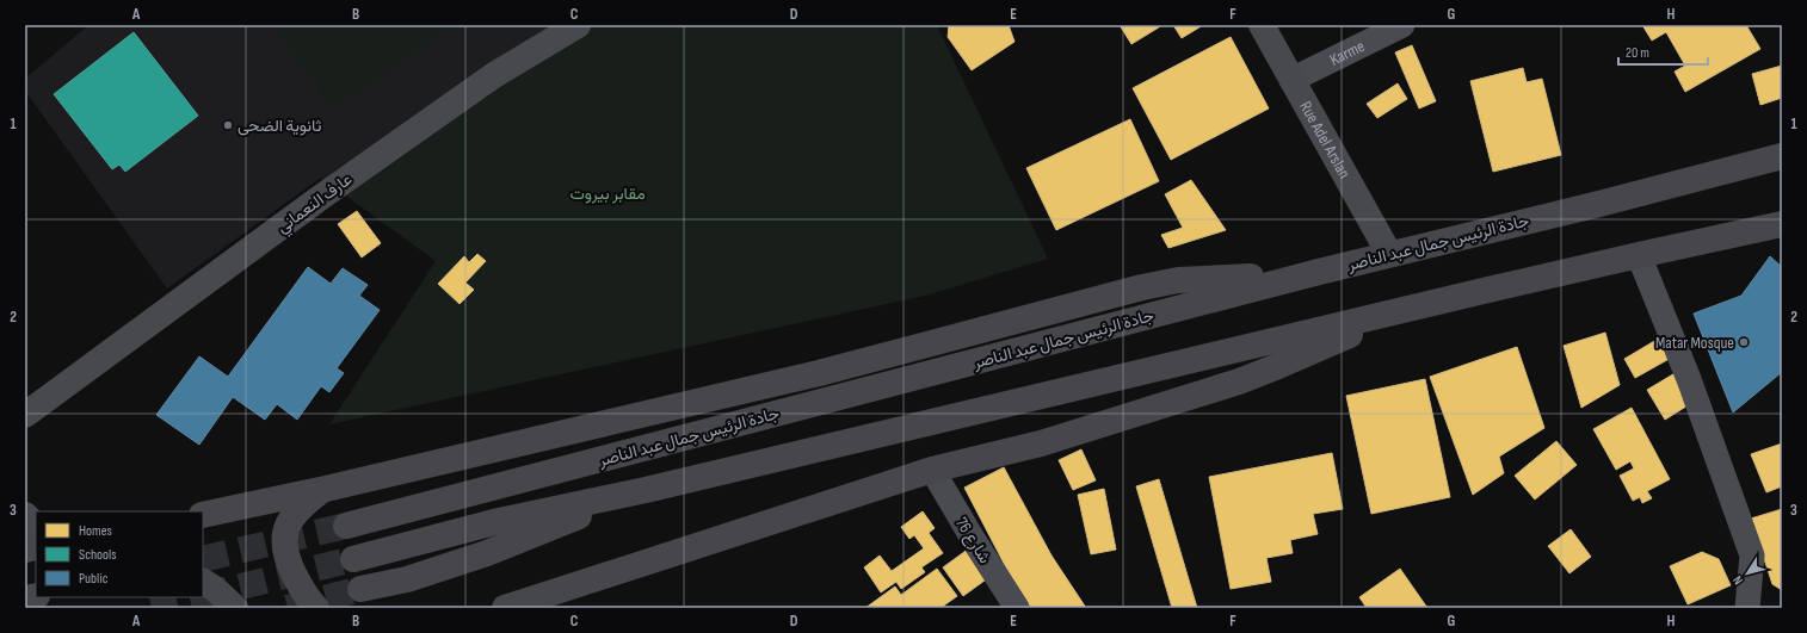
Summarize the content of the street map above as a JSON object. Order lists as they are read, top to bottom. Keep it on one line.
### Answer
{"streets":{"highway":["جادة الرئيس جمال عبد الناصر"],"street":["Karme","Rue Adel Arslan","عارف النعماني","شارع 76"]},"crossings":[["Karme","Rue Adel Arslan"],["Rue Adel Arslan","جادة الرئيس جمال عبد الناصر"]],"parks":["مقابر بيروت"],"places":["ثانوية الضحى","Matar Mosque"],"legend":["Homes","Schools","Public"],"scale_bar":"20 m","north":"bottom left","grid":{"columns":["A","B","C","D","E","F","G","H"],"rows":["1","2","3"]}}
